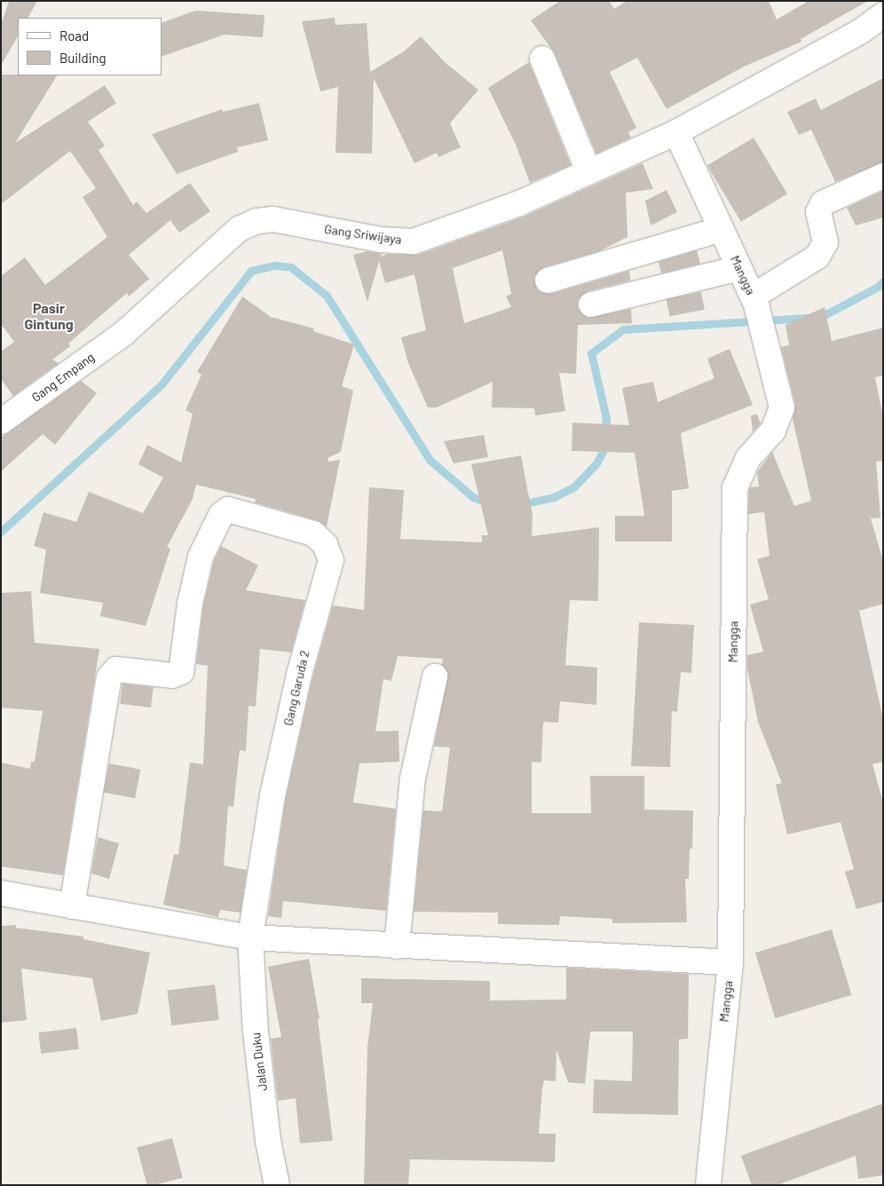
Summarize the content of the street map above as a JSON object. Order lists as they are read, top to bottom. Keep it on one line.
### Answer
{"streets":{"street":["Gang Sriwijaya","Mangga","Gang Empang","Gang Garuda 2","Jalan Duku"]},"crossings":[["Gang Sriwijaya","Mangga"],["Gang Sriwijaya","Gang Empang"],["Gang Garuda 2","Jalan Duku"]],"districts":["Pasir Gintung"],"legend":["Road","Building"]}
